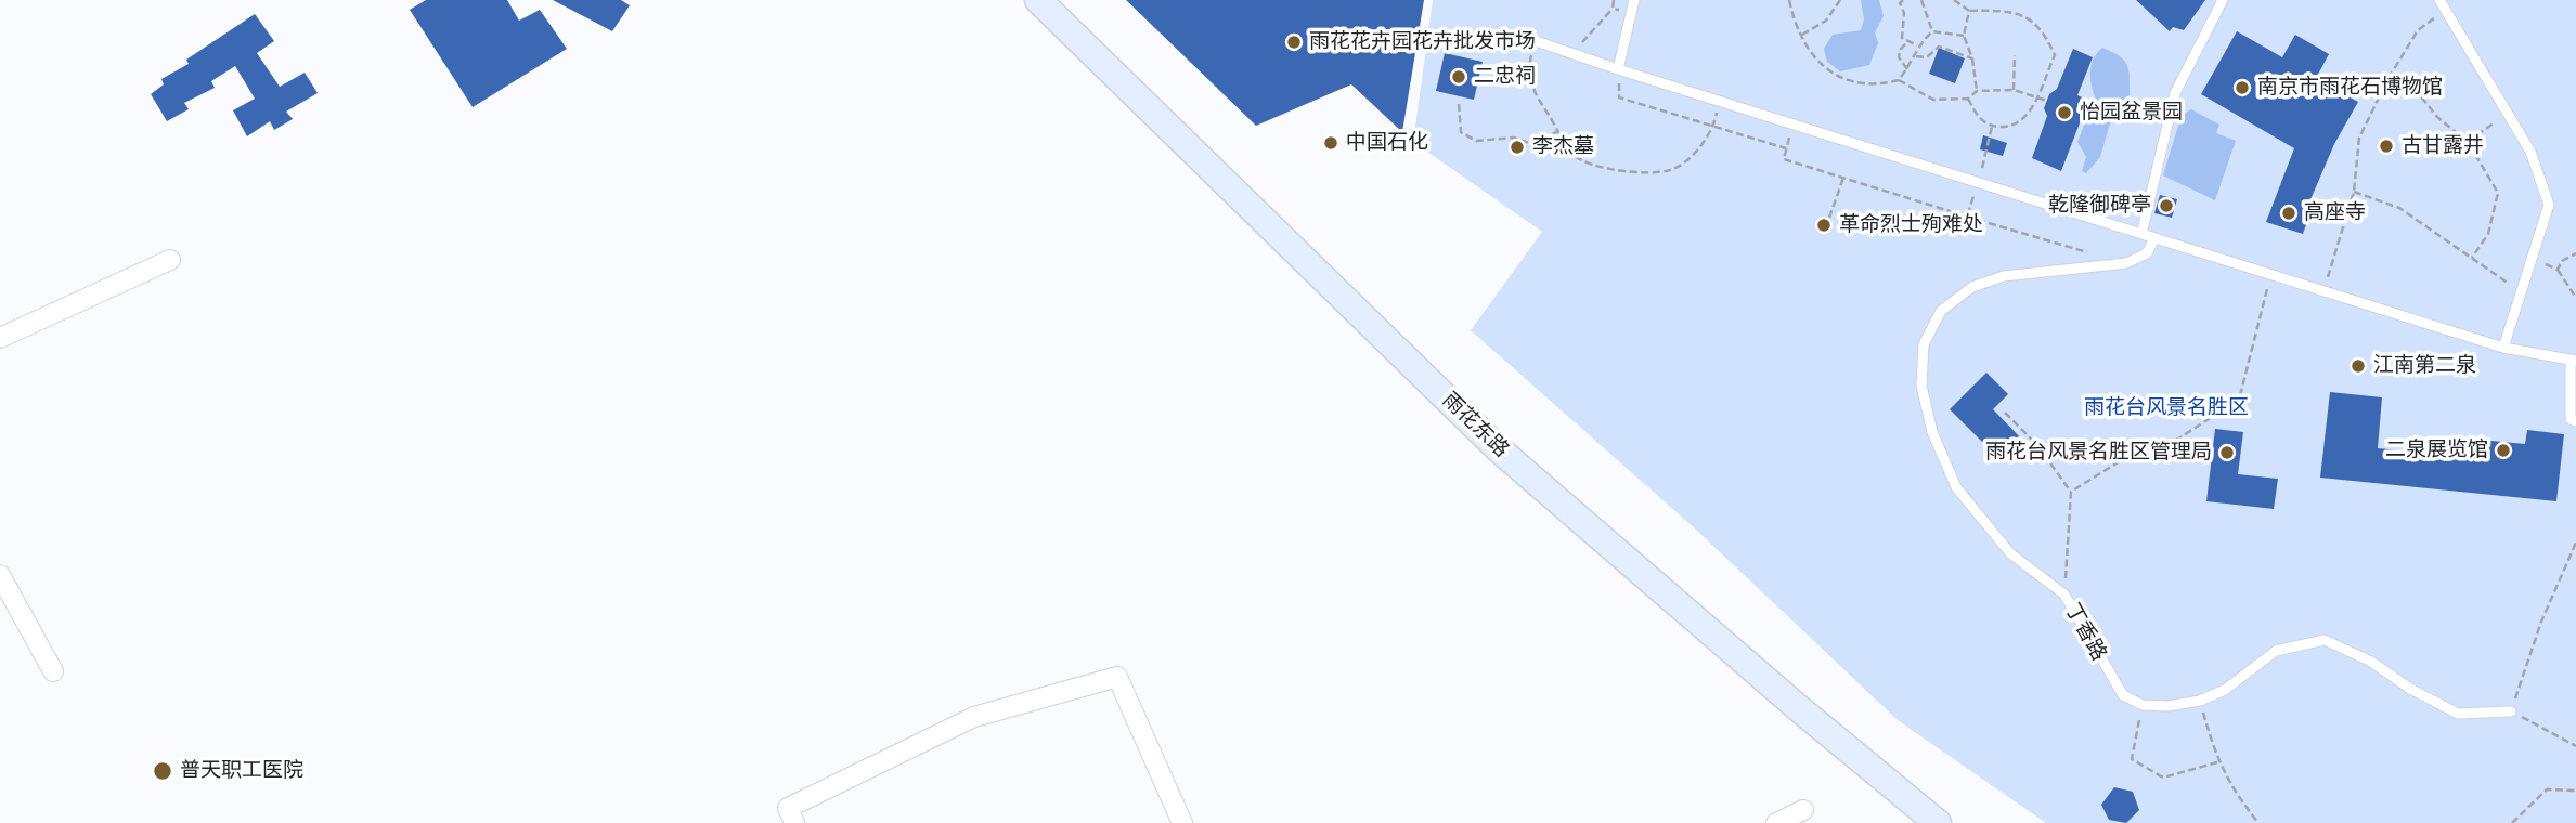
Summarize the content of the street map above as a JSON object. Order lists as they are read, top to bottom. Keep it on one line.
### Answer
{"streets":{"main road":["雨花东路"],"lane":["丁香路"]},"parks":["雨花台风景名胜区"],"places":["雨花花卉园花卉批发市场","二忠祠","南京市雨花石博物馆","怡园盆景园","中国石化","古甘露井","李杰墓","乾隆御碑亭","高座寺","革命烈士殉难处","江南第二泉","二泉展览馆","雨花台风景名胜区管理局","普天职工医院"]}
